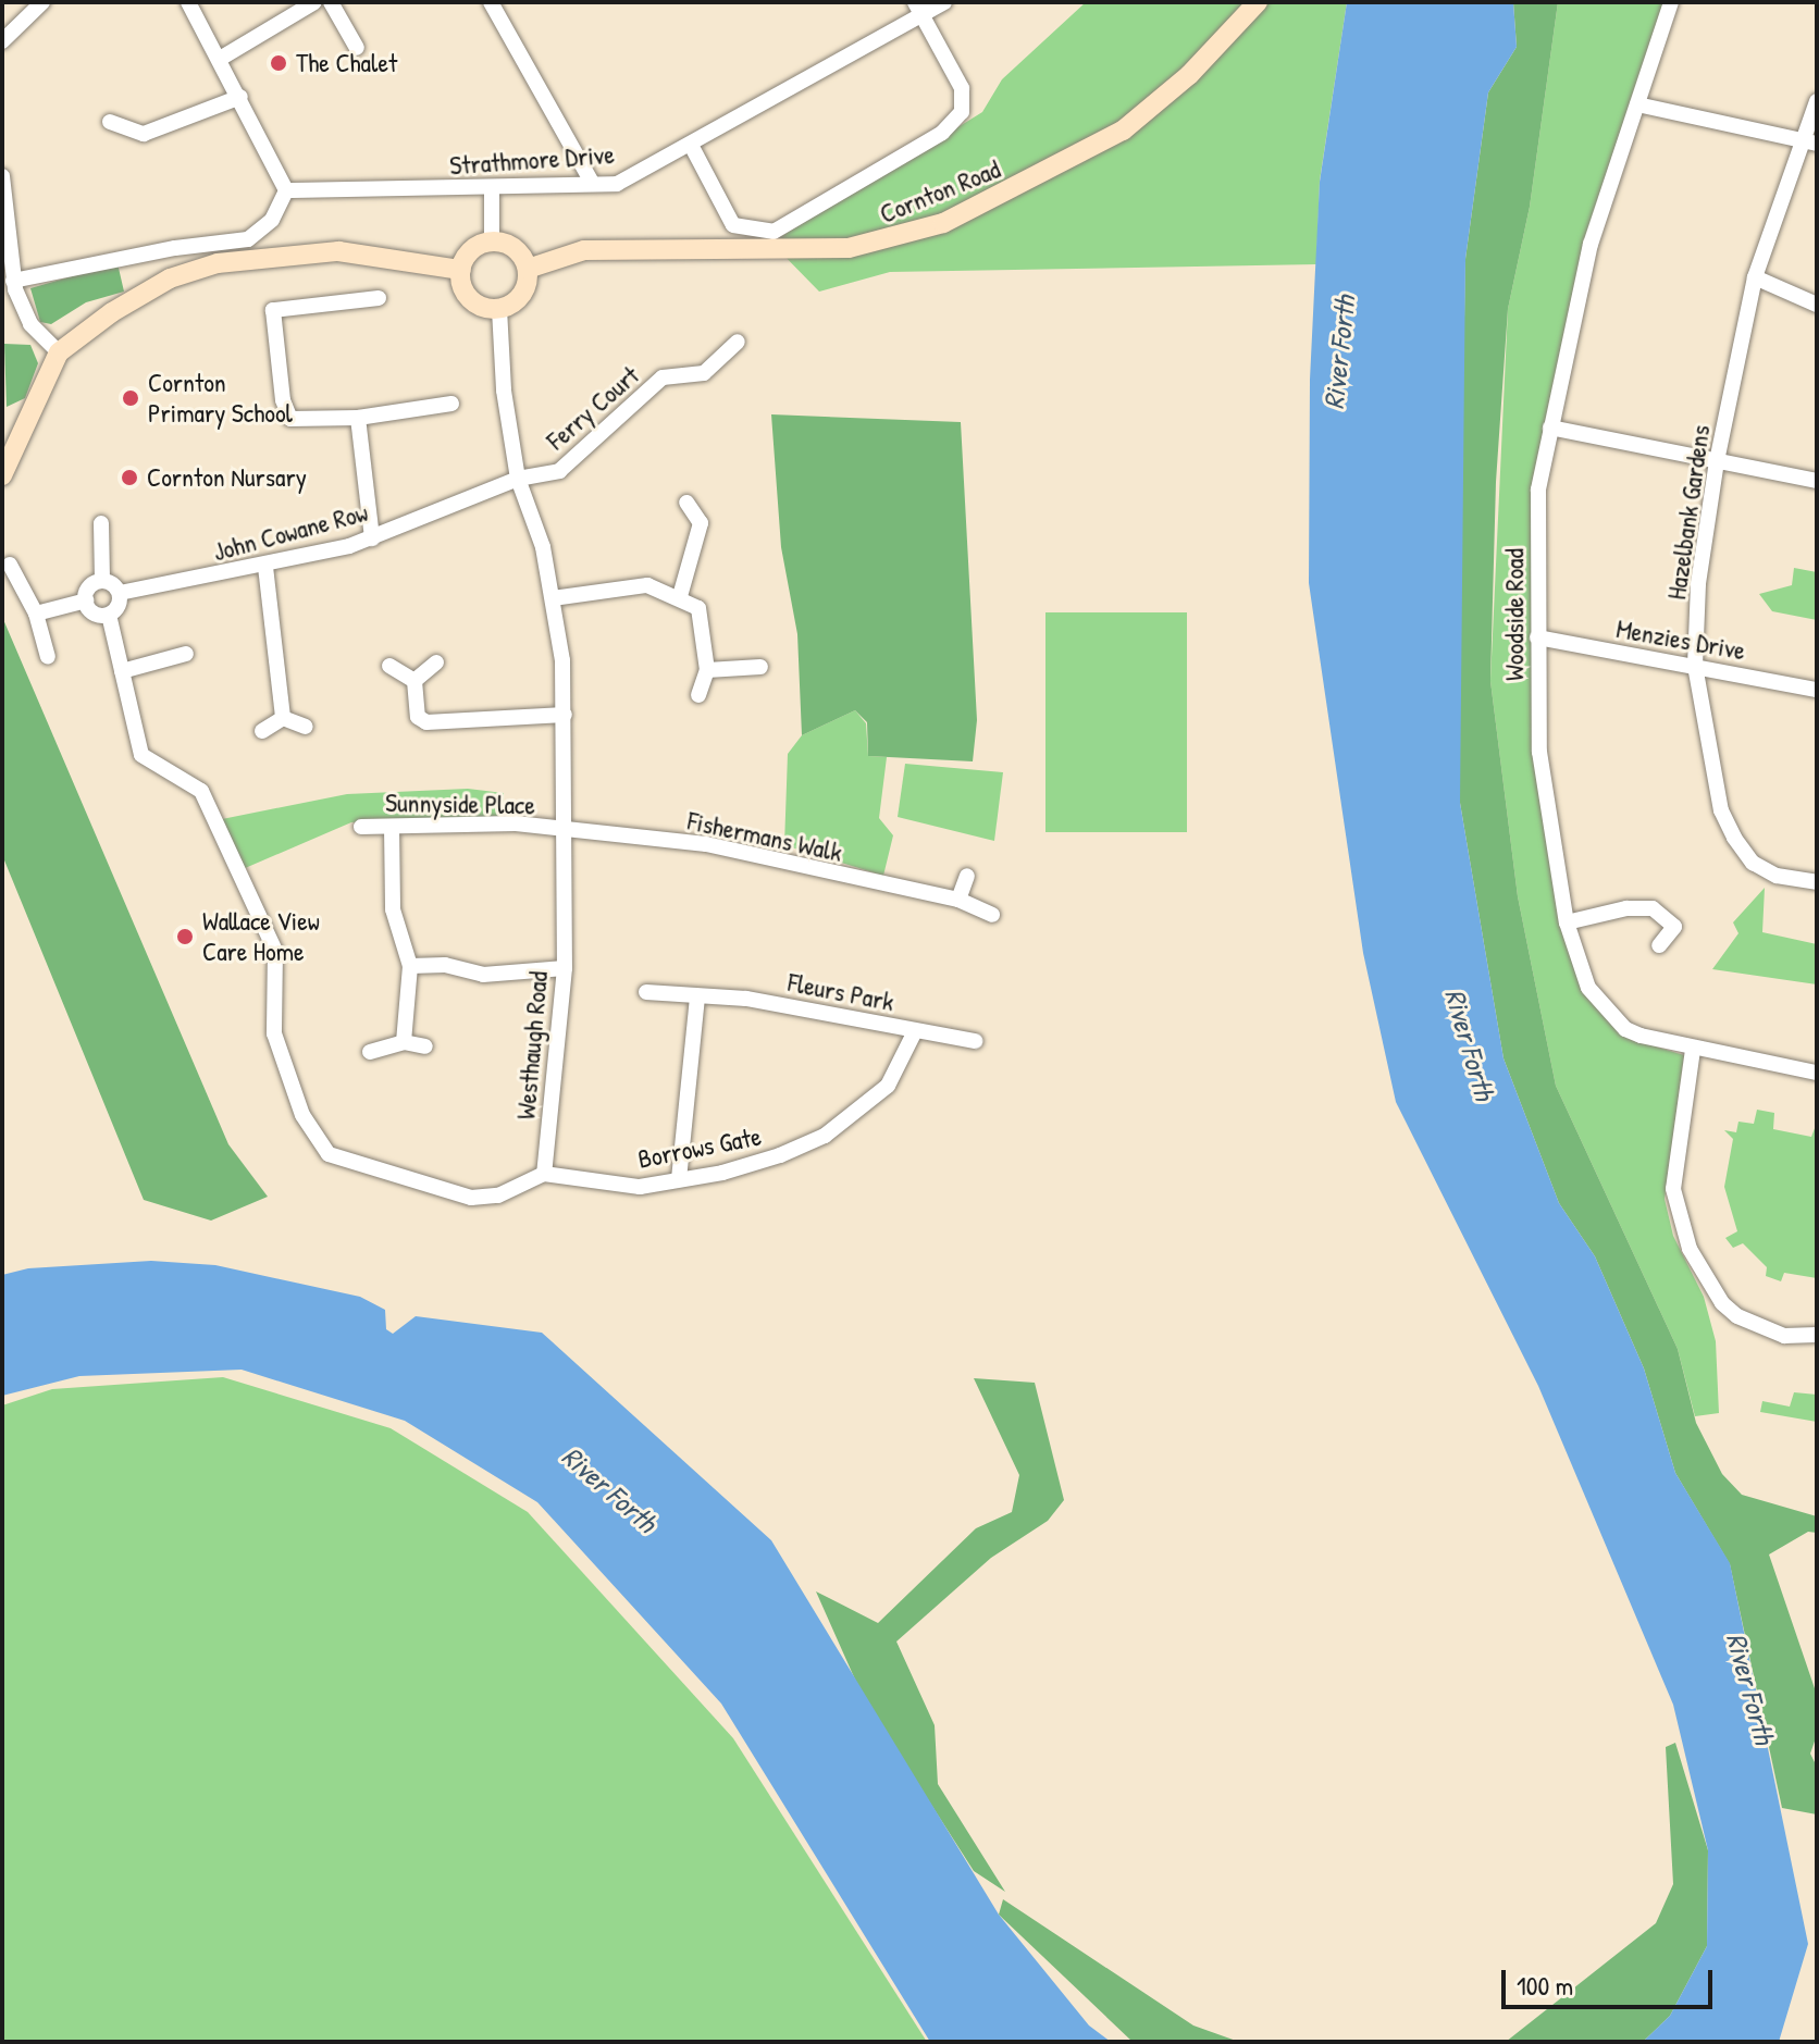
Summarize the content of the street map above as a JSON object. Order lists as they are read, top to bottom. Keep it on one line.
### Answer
{"streets":{"main road":["Cornton Road"],"street":["Strathmore Drive","Ferry Court","Hazelbank Gardens","John Cowane Row","Woodside Road","Menzies Drive","Sunnyside Place","Fishermans Walk","Fleurs Park","Westhaugh Road","Borrows Gate"]},"crossings":[["Cornton Road","Westhaugh Road"],["Ferry Court","John Cowane Row"],["Ferry Court","Westhaugh Road"],["Hazelbank Gardens","Menzies Drive"],["John Cowane Row","Westhaugh Road"],["Woodside Road","Menzies Drive"],["Sunnyside Place","Fishermans Walk"],["Sunnyside Place","Westhaugh Road"],["Fishermans Walk","Westhaugh Road"],["Fleurs Park","Borrows Gate"],["Westhaugh Road","Borrows Gate"]],"water":["River Forth"],"places":["The Chalet","Cornton Primary School","Cornton Nursary","Wallace View Care Home"],"scale_bar":"100 m"}
